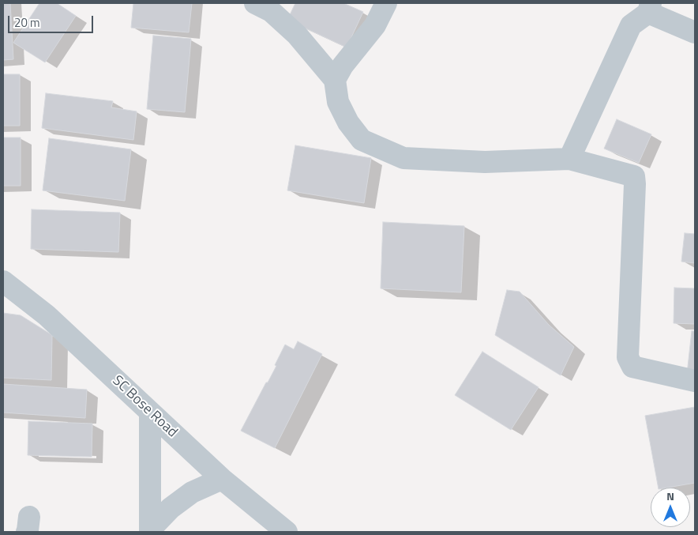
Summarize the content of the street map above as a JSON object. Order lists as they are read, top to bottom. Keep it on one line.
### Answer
{"streets":{"street":["SC Bose Road"]},"scale_bar":"20 m","north":"top"}
